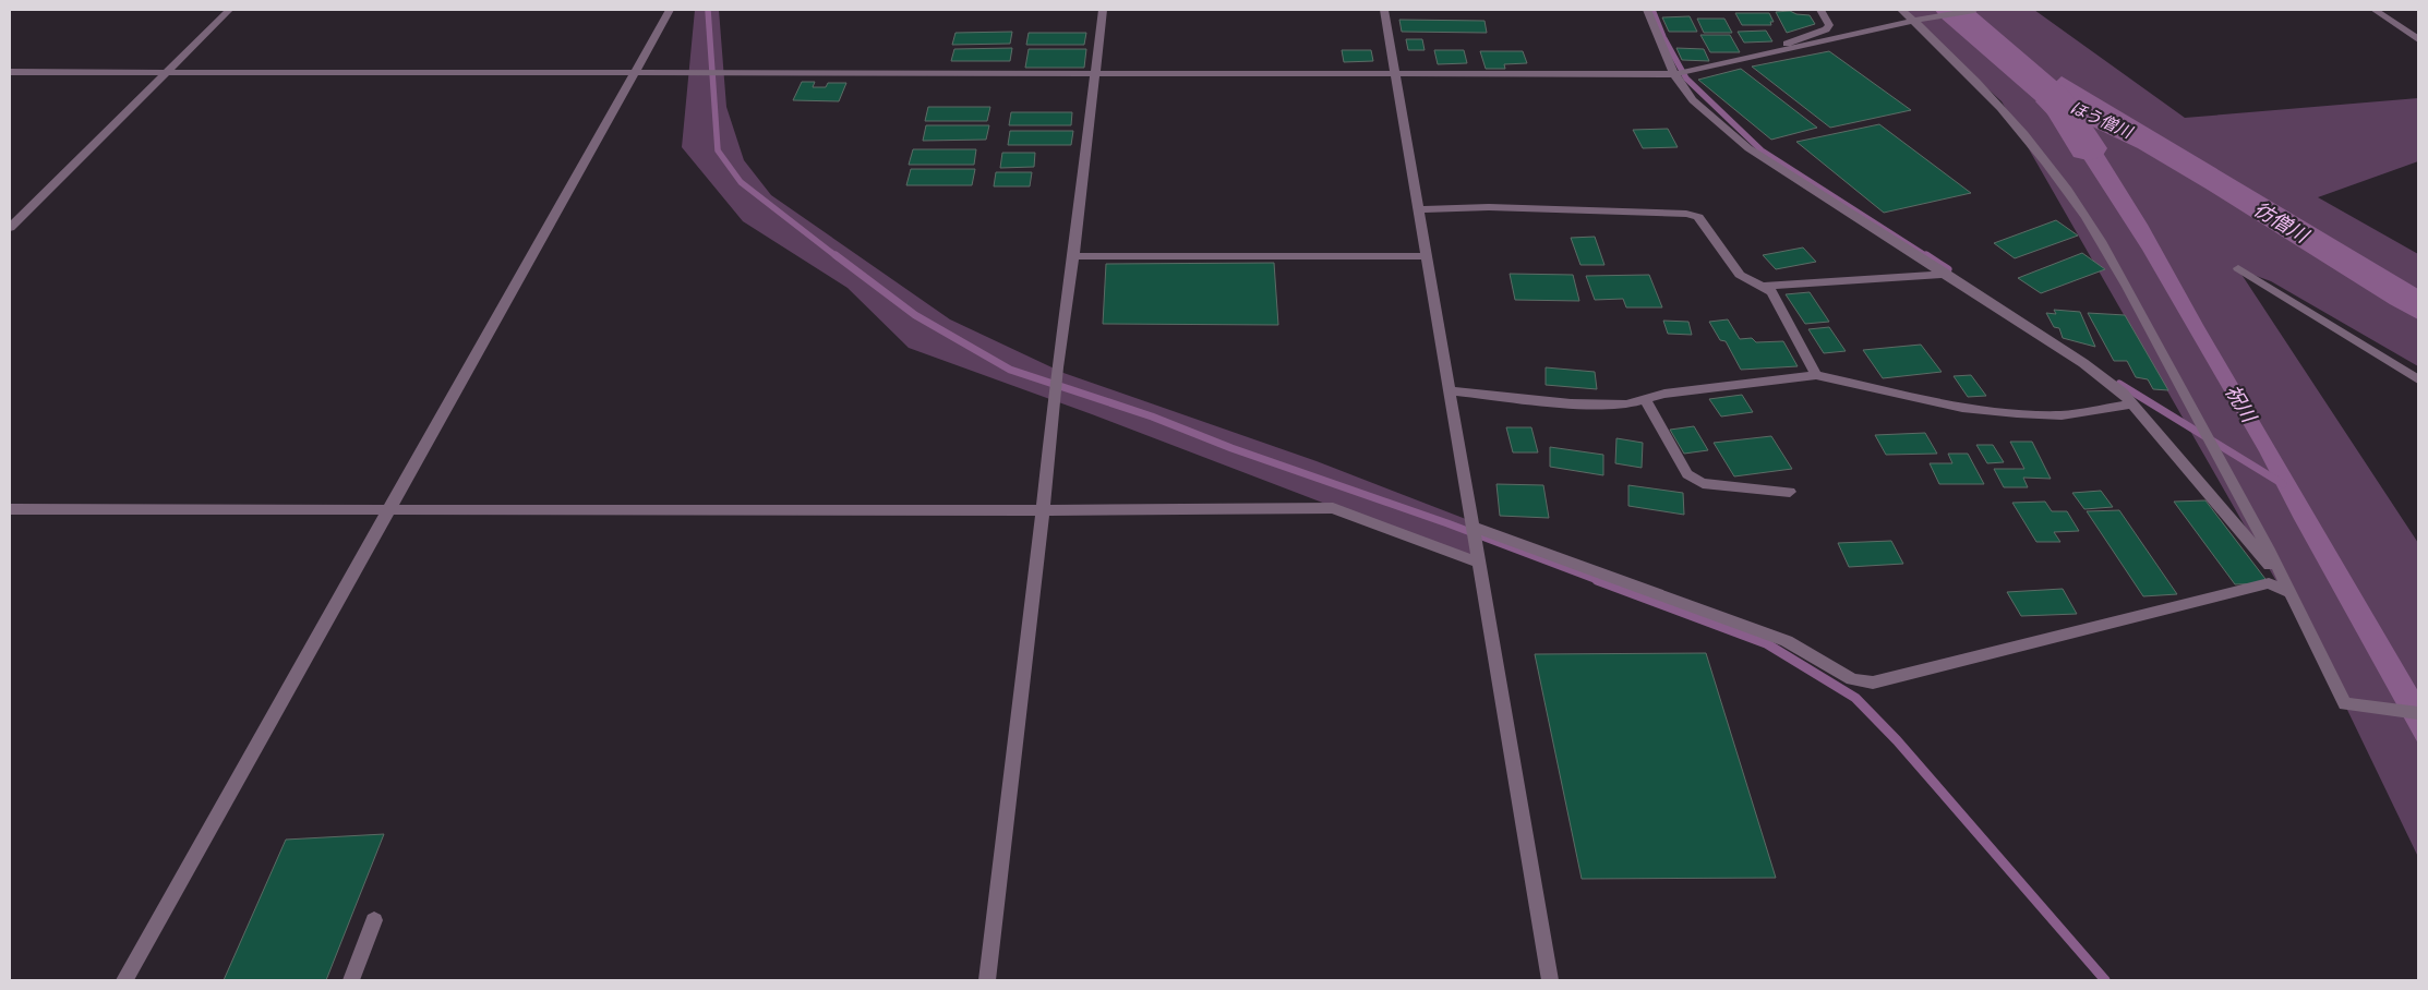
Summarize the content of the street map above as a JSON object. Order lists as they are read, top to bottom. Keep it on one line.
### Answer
{"water":["ほう僧川","彷僧川","祝川"]}
